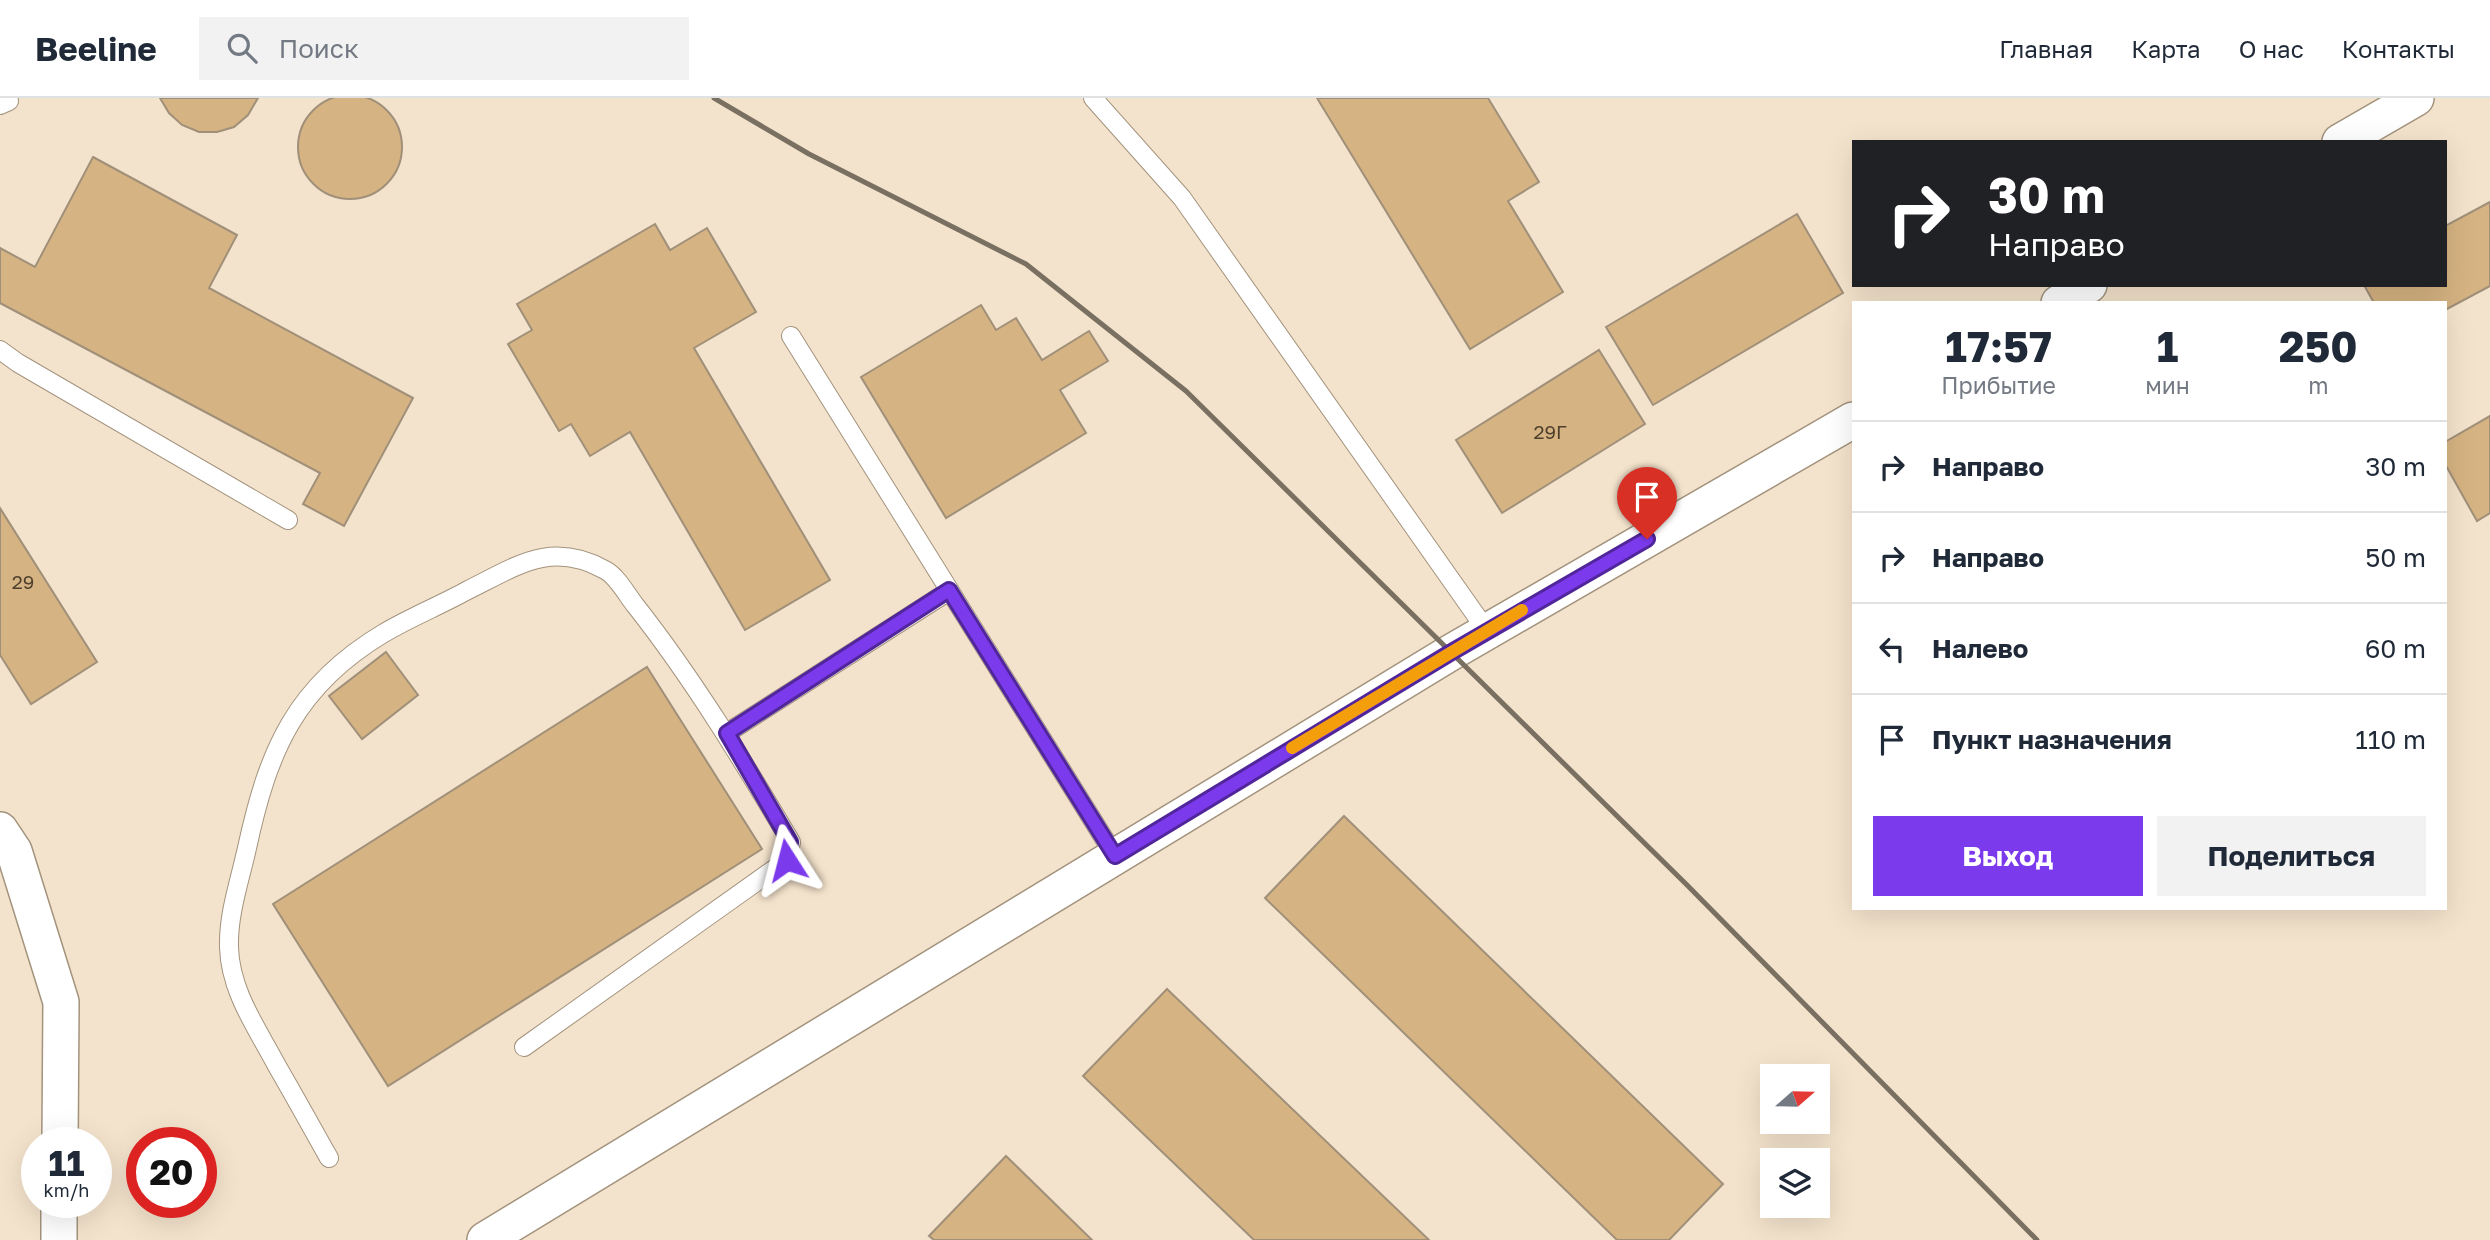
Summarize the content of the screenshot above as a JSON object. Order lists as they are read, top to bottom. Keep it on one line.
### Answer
{"house_numbers":["29Г","29"],"north":"right","page":{"header":"Beeline","search":"Поиск","nav":["Главная","Карта","О нас","Контакты"],"turn":["30 m","Направо"],"eta":["17:57","Прибытие","1","мин","250","m"],"list":[{"name":"Направо","value":"30 m"},{"name":"Направо","value":"50 m"},{"name":"Налево","value":"60 m"},{"name":"Пункт назначения","value":"110 m"}],"buttons":["Выход","Поделиться"],"speed":"11 km/h","limit":"20"}}
